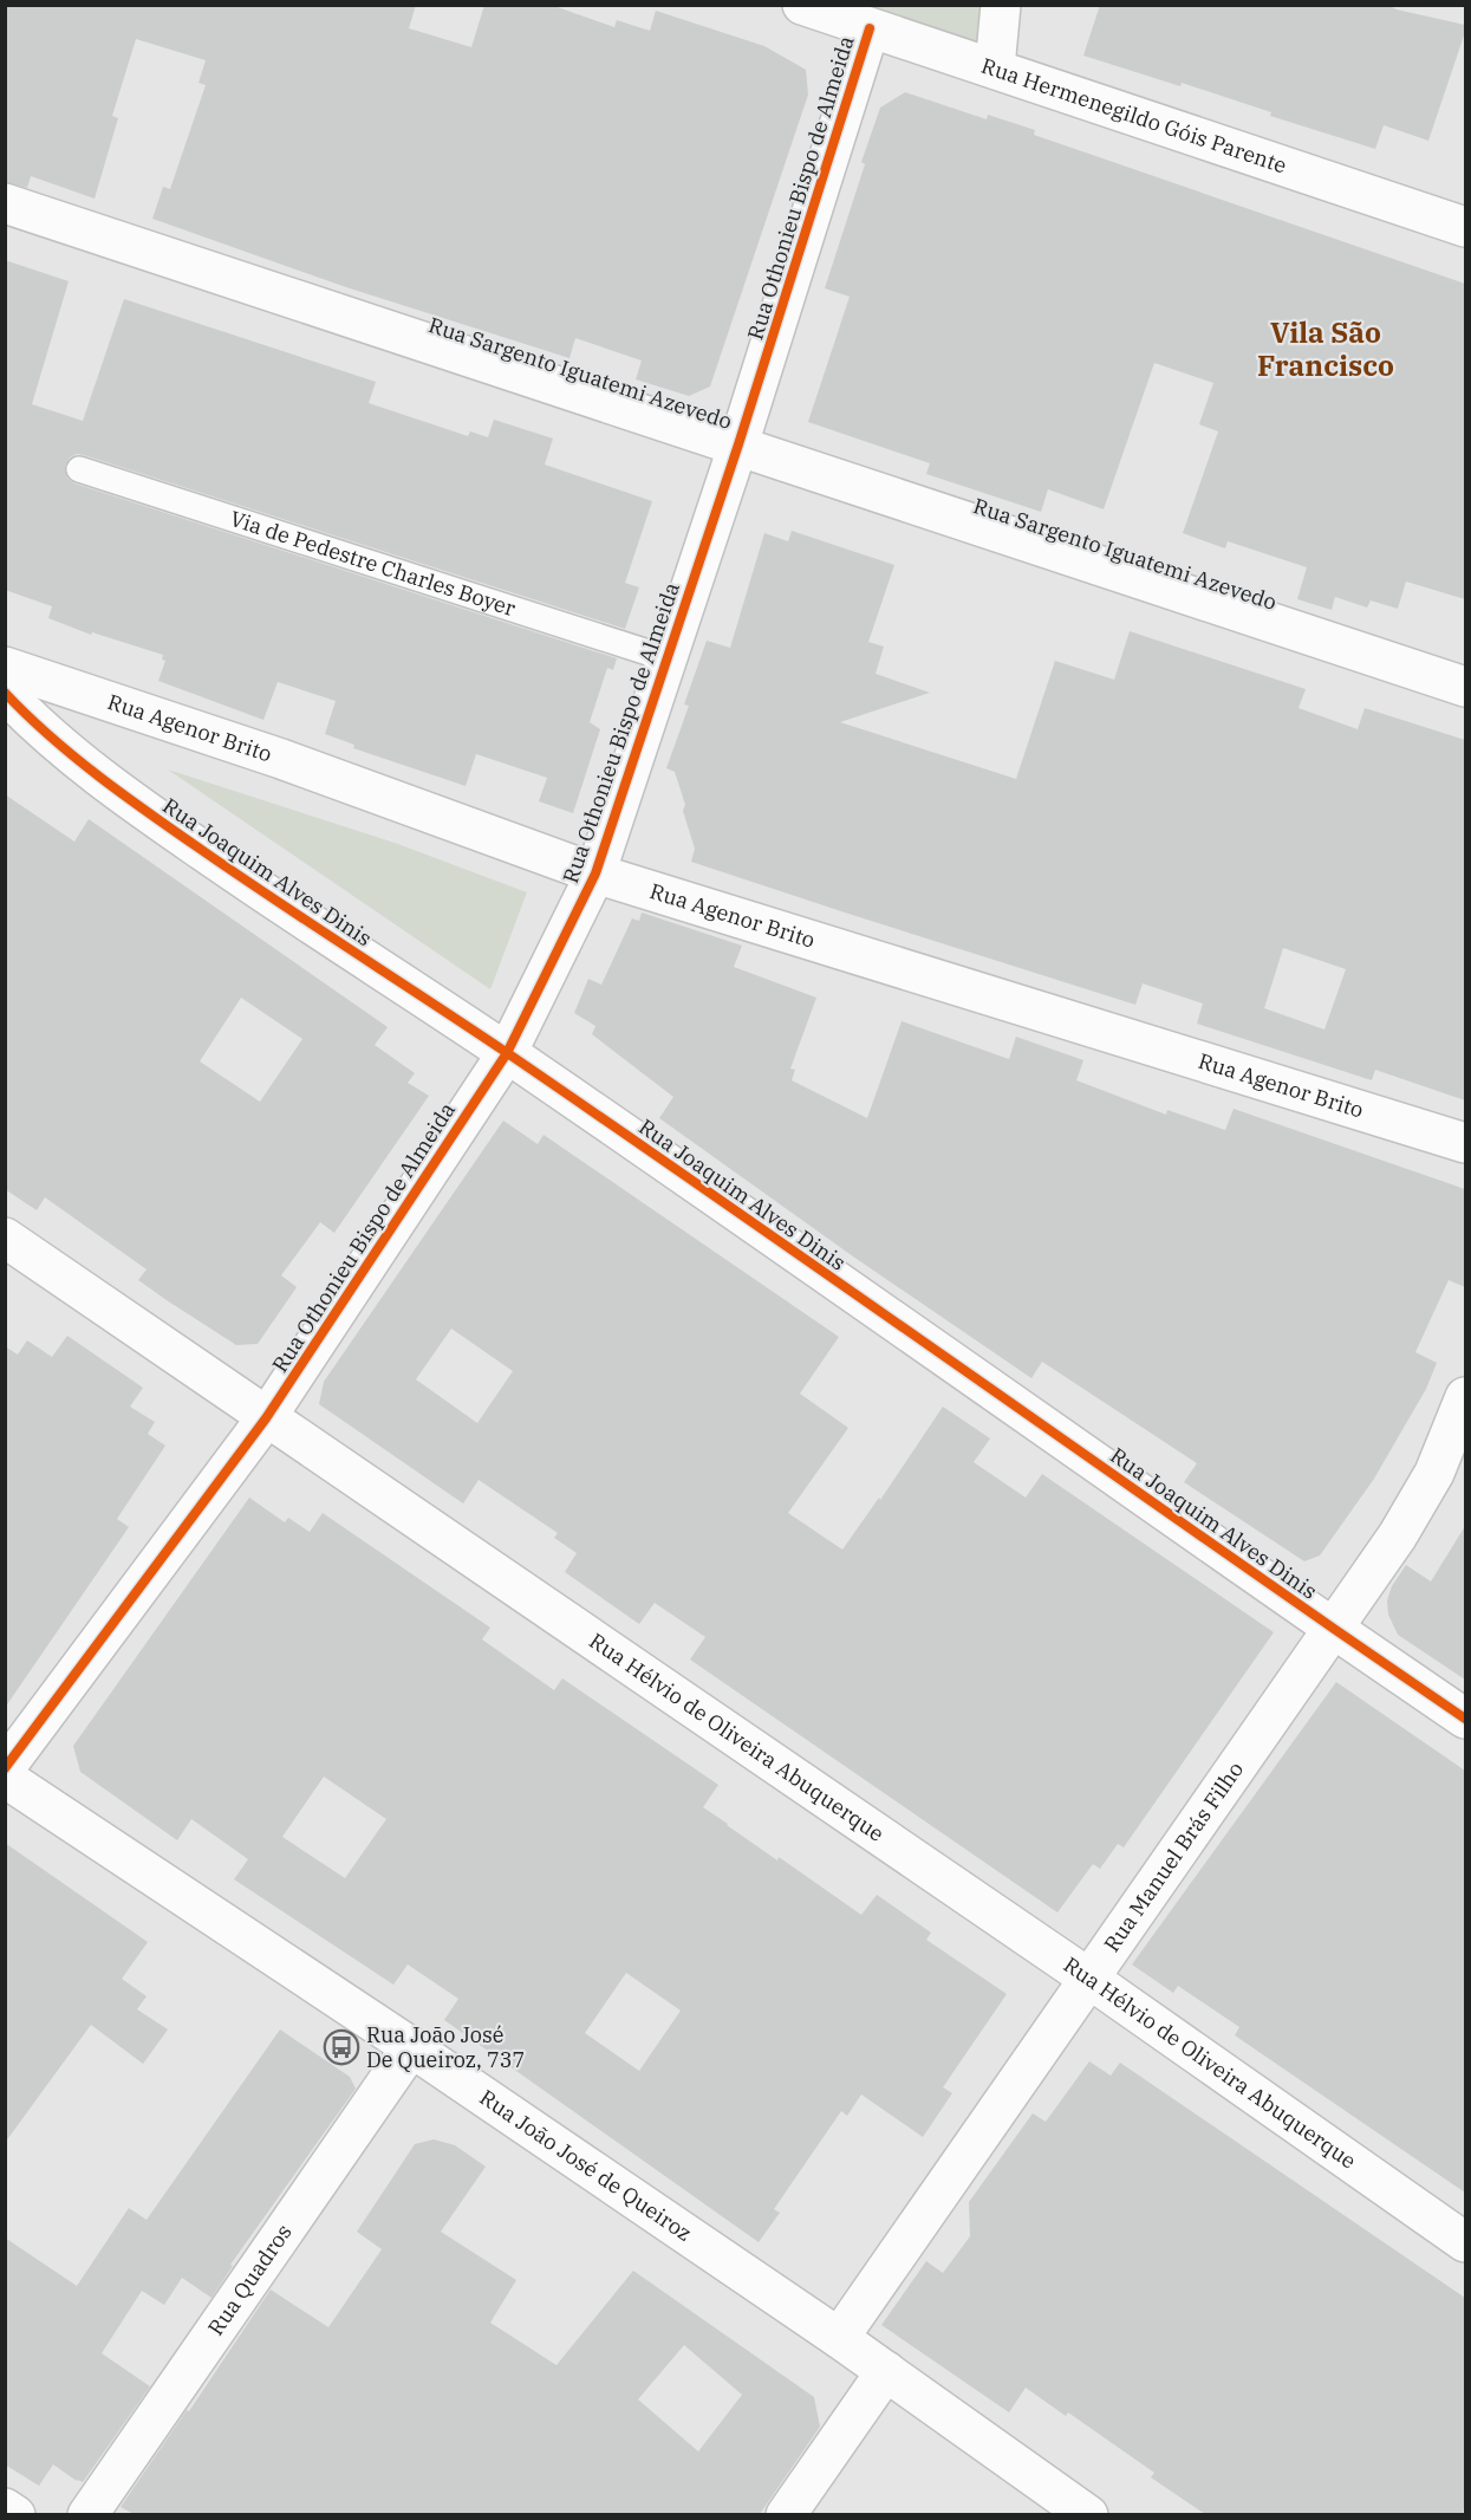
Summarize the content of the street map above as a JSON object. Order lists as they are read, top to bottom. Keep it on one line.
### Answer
{"streets":{"street":["Rua Hermenegildo Góis Parente","Rua Othonieu Bispo de Almeida","Rua Sargento Iguatemi Azevedo","Rua Agenor Brito","Rua Joaquim Alves Dinis","Rua Hélvio de Oliveira Abuquerque","Rua Manuel Brás Filho","Rua João José de Queiroz","Rua Quadros"],"lane":["Via de Pedestre Charles Boyer"]},"crossings":[["Rua Hermenegildo Góis Parente","Rua Othonieu Bispo de Almeida"],["Rua Othonieu Bispo de Almeida","Rua Sargento Iguatemi Azevedo"],["Rua Othonieu Bispo de Almeida","Via de Pedestre Charles Boyer"],["Rua Othonieu Bispo de Almeida","Rua Agenor Brito"],["Rua Othonieu Bispo de Almeida","Rua Joaquim Alves Dinis"],["Rua Othonieu Bispo de Almeida","Rua Hélvio de Oliveira Abuquerque"],["Rua Joaquim Alves Dinis","Rua Manuel Brás Filho"],["Rua Hélvio de Oliveira Abuquerque","Rua Manuel Brás Filho"],["Rua Manuel Brás Filho","Rua João José de Queiroz"],["Rua João José de Queiroz","Rua Quadros"]],"districts":["Vila São Francisco"],"places":{"bus stop":["Rua João José De Queiroz, 737"]}}
